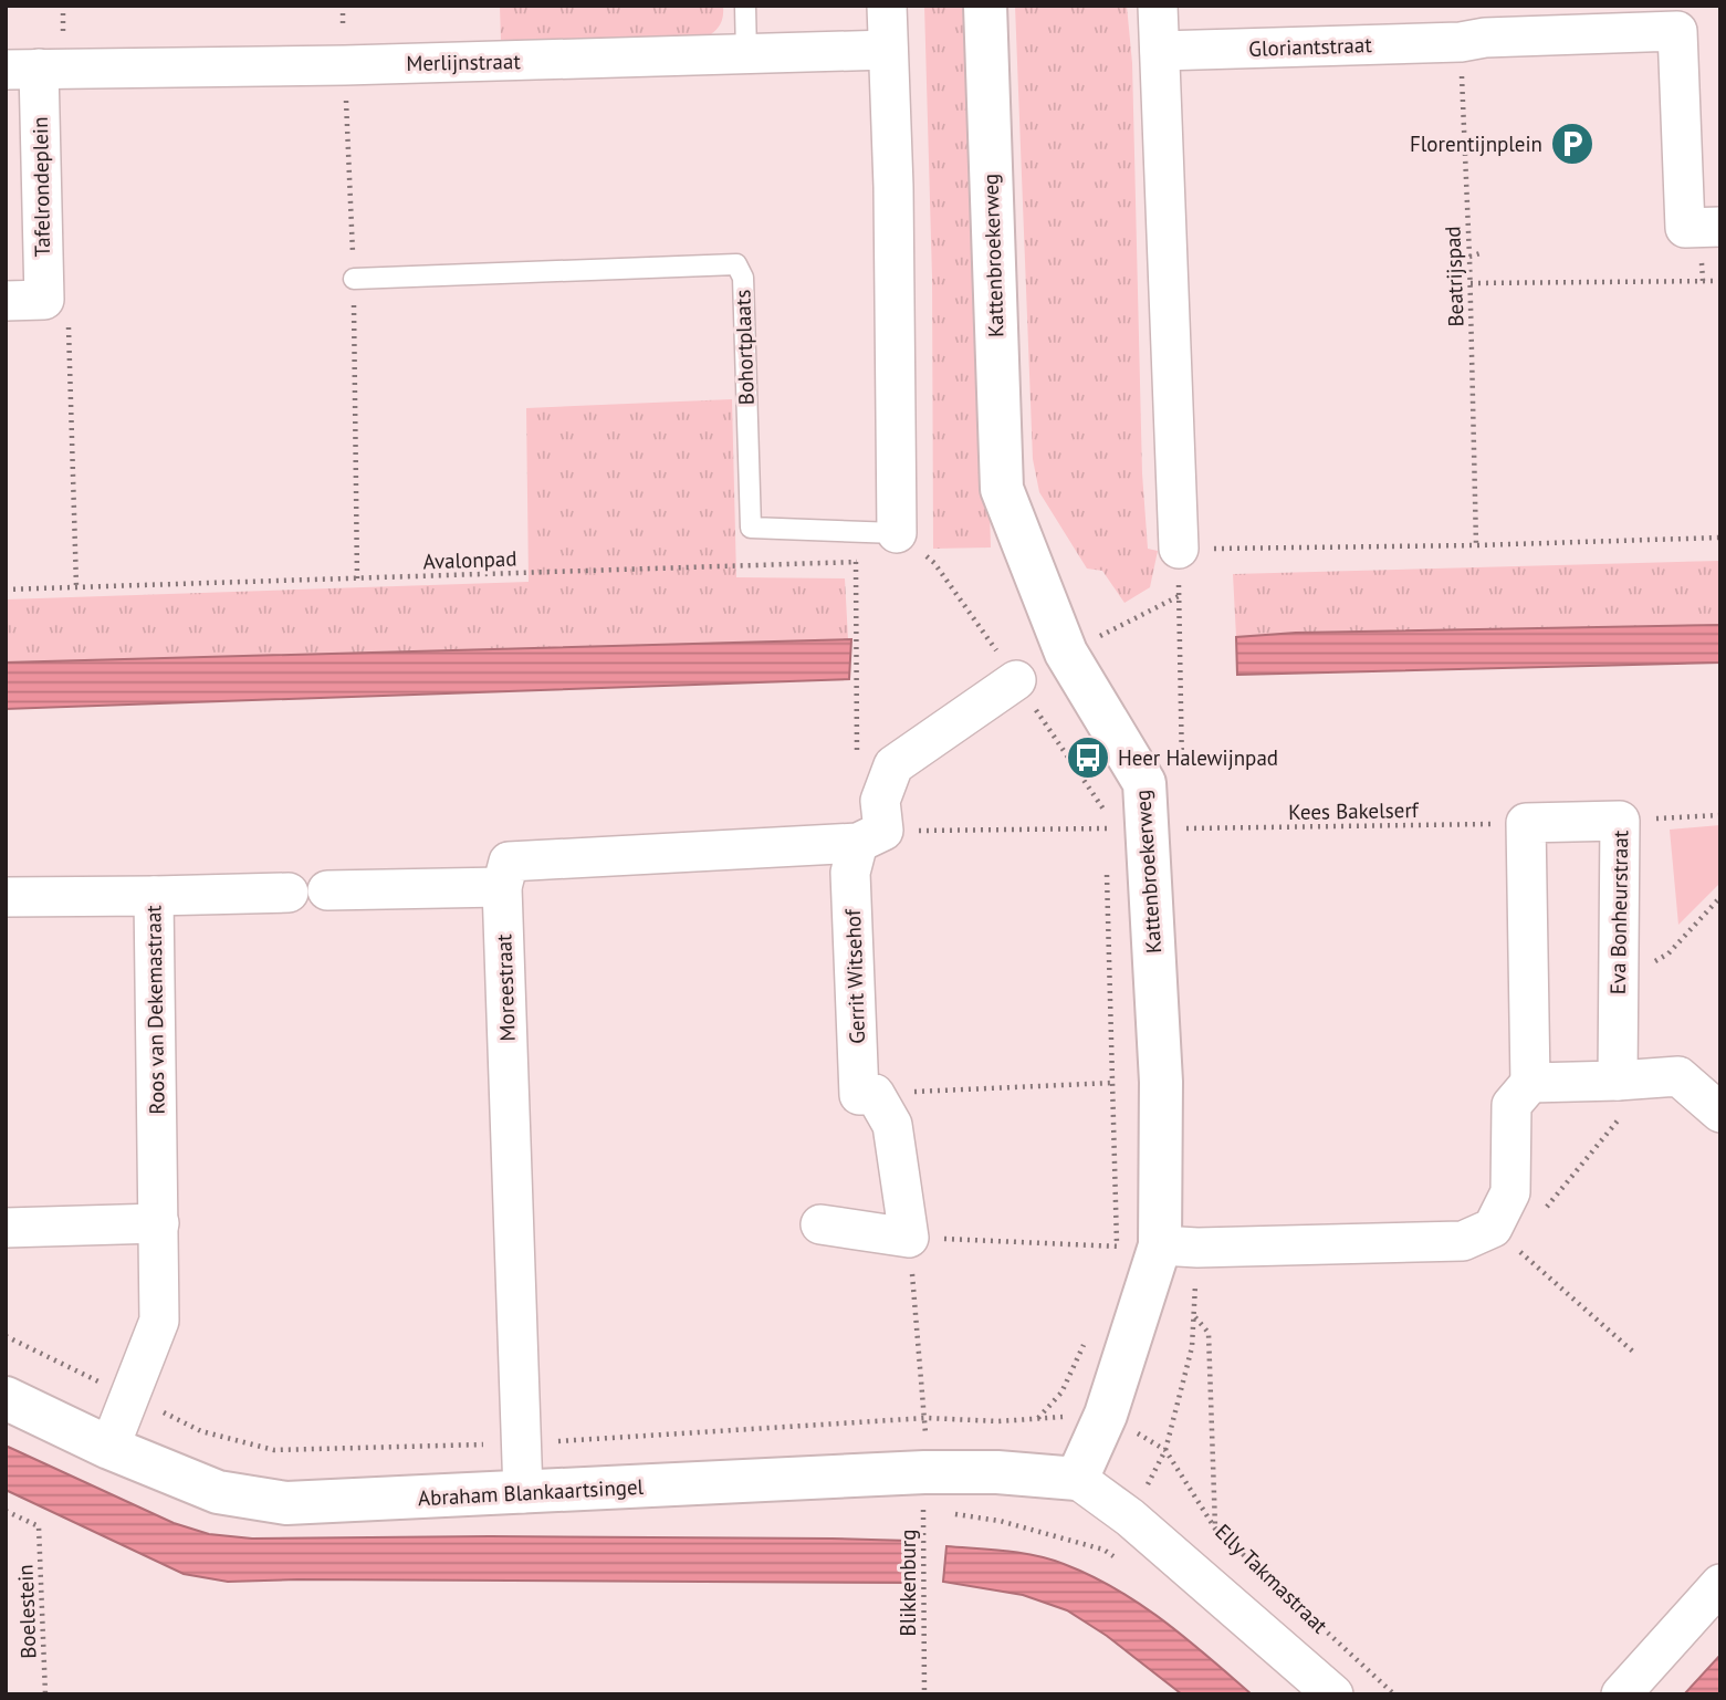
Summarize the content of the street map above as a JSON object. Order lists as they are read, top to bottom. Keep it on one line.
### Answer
{"streets":{"street":["Gloriantstraat","Merlijnstraat","Tafelrondeplein","Kattenbroekerweg","Eva Bonheurstraat","Gerrit Witsehof","Moreestraat","Roos van Dekemastraat","Abraham Blankaartsingel","Elly Takmastraat"],"lane":["Bohortplaats"],"path":["Beatrijspad","Avalonpad","Kees Bakelserf","Blikkenburg","Boelestein"]},"crossings":[["Gloriantstraat","Beatrijspad"],["Merlijnstraat","Tafelrondeplein"],["Kattenbroekerweg","Bohortplaats"],["Kattenbroekerweg","Kees Bakelserf"],["Kattenbroekerweg","Abraham Blankaartsingel"],["Kattenbroekerweg","Elly Takmastraat"],["Kees Bakelserf","Eva Bonheurstraat"],["Moreestraat","Abraham Blankaartsingel"],["Roos van Dekemastraat","Abraham Blankaartsingel"],["Abraham Blankaartsingel","Elly Takmastraat"],["Abraham Blankaartsingel","Blikkenburg"]],"places":{"parking":["Florentijnplein"],"bus stop":["Heer Halewijnpad"]}}
